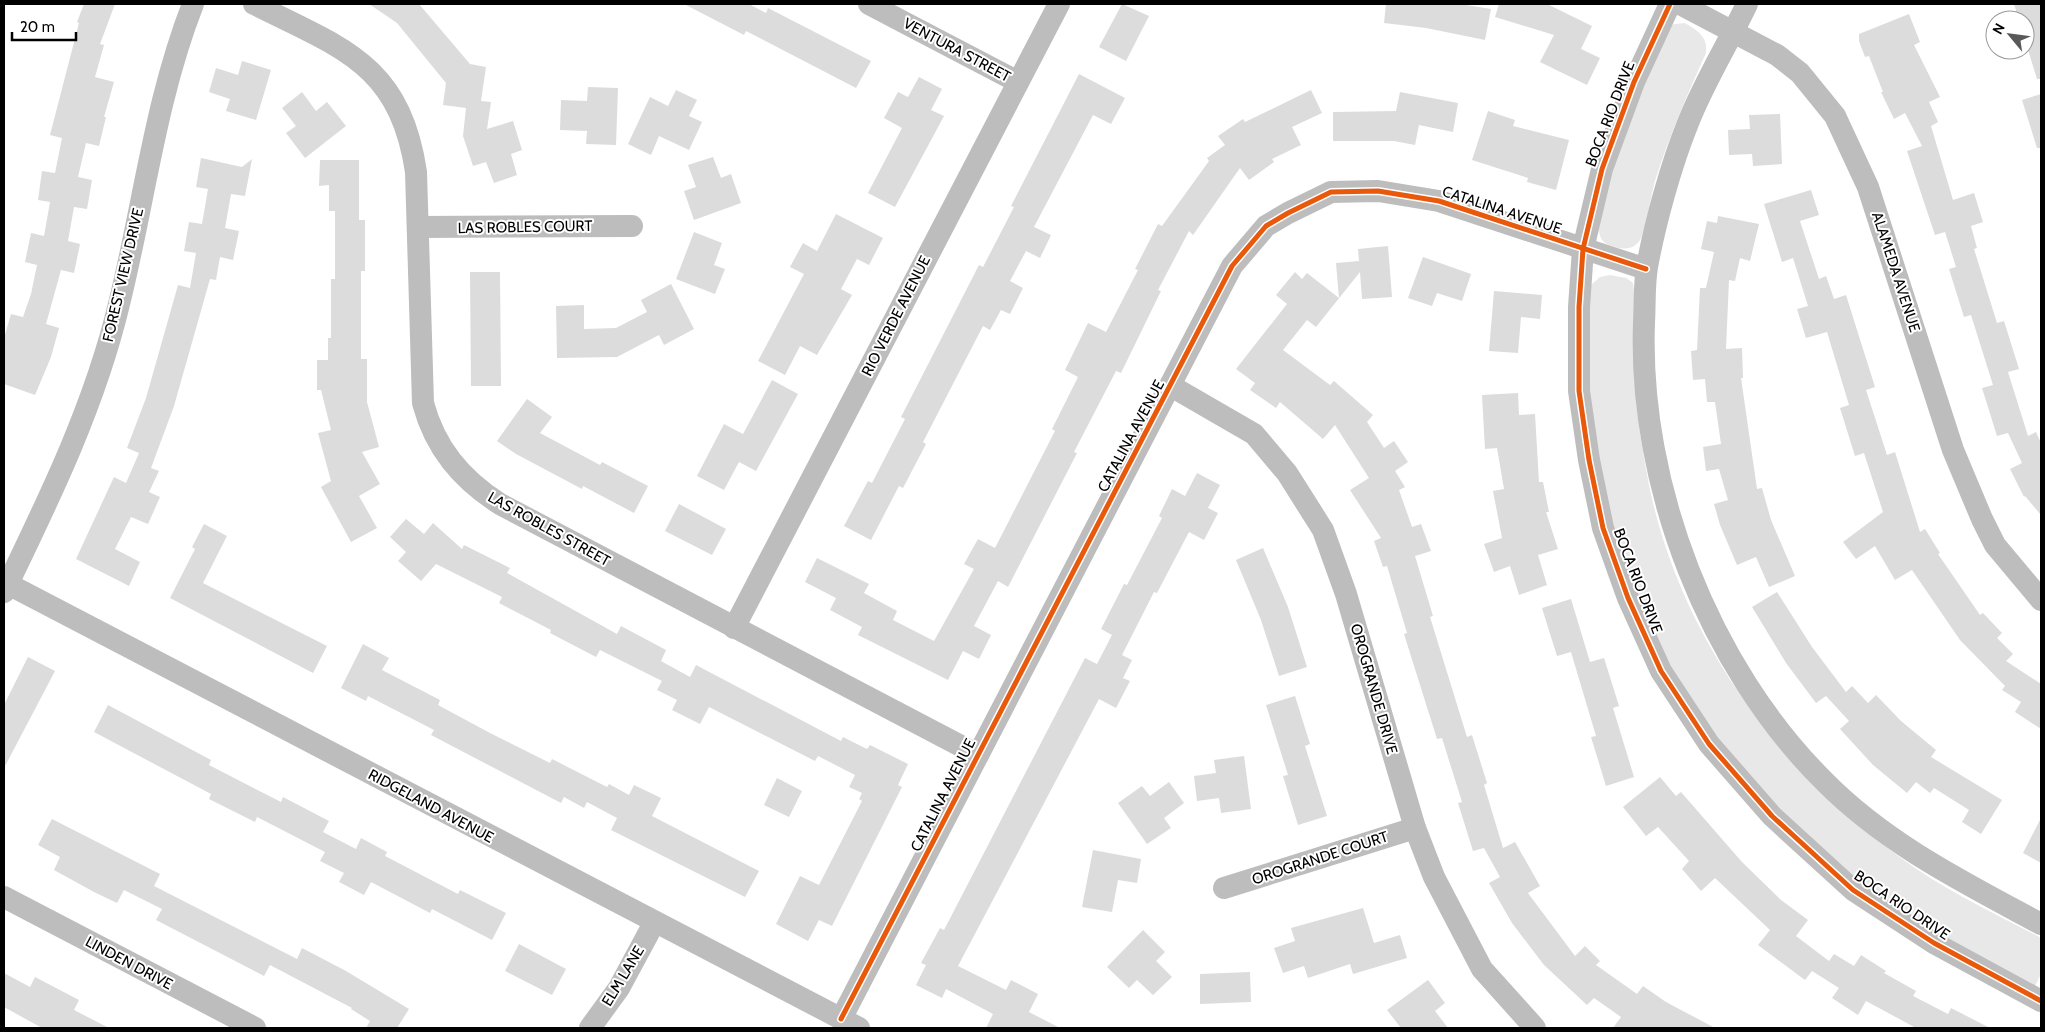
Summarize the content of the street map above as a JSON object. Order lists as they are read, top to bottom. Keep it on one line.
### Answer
{"streets":{"street":["VENTURA STREET","BOCA RIO DRIVE","CATALINA AVENUE","LAS ROBLES COURT","ALAMEDA AVENUE","FOREST VIEW DRIVE","RIO VERDE AVENUE","LAS ROBLES STREET","OROGRANDE DRIVE","RIDGELAND AVENUE","OROGRANDE COURT","LINDEN DRIVE","ELM LANE"]},"crossings":[["VENTURA STREET","RIO VERDE AVENUE"],["BOCA RIO DRIVE","CATALINA AVENUE"],["CATALINA AVENUE","LAS ROBLES STREET"],["CATALINA AVENUE","OROGRANDE DRIVE"],["CATALINA AVENUE","RIDGELAND AVENUE"],["LAS ROBLES COURT","LAS ROBLES STREET"],["FOREST VIEW DRIVE","RIDGELAND AVENUE"],["RIO VERDE AVENUE","LAS ROBLES STREET"],["OROGRANDE DRIVE","OROGRANDE COURT"],["RIDGELAND AVENUE","ELM LANE"]],"scale_bar":"20 m","north":"top left"}
